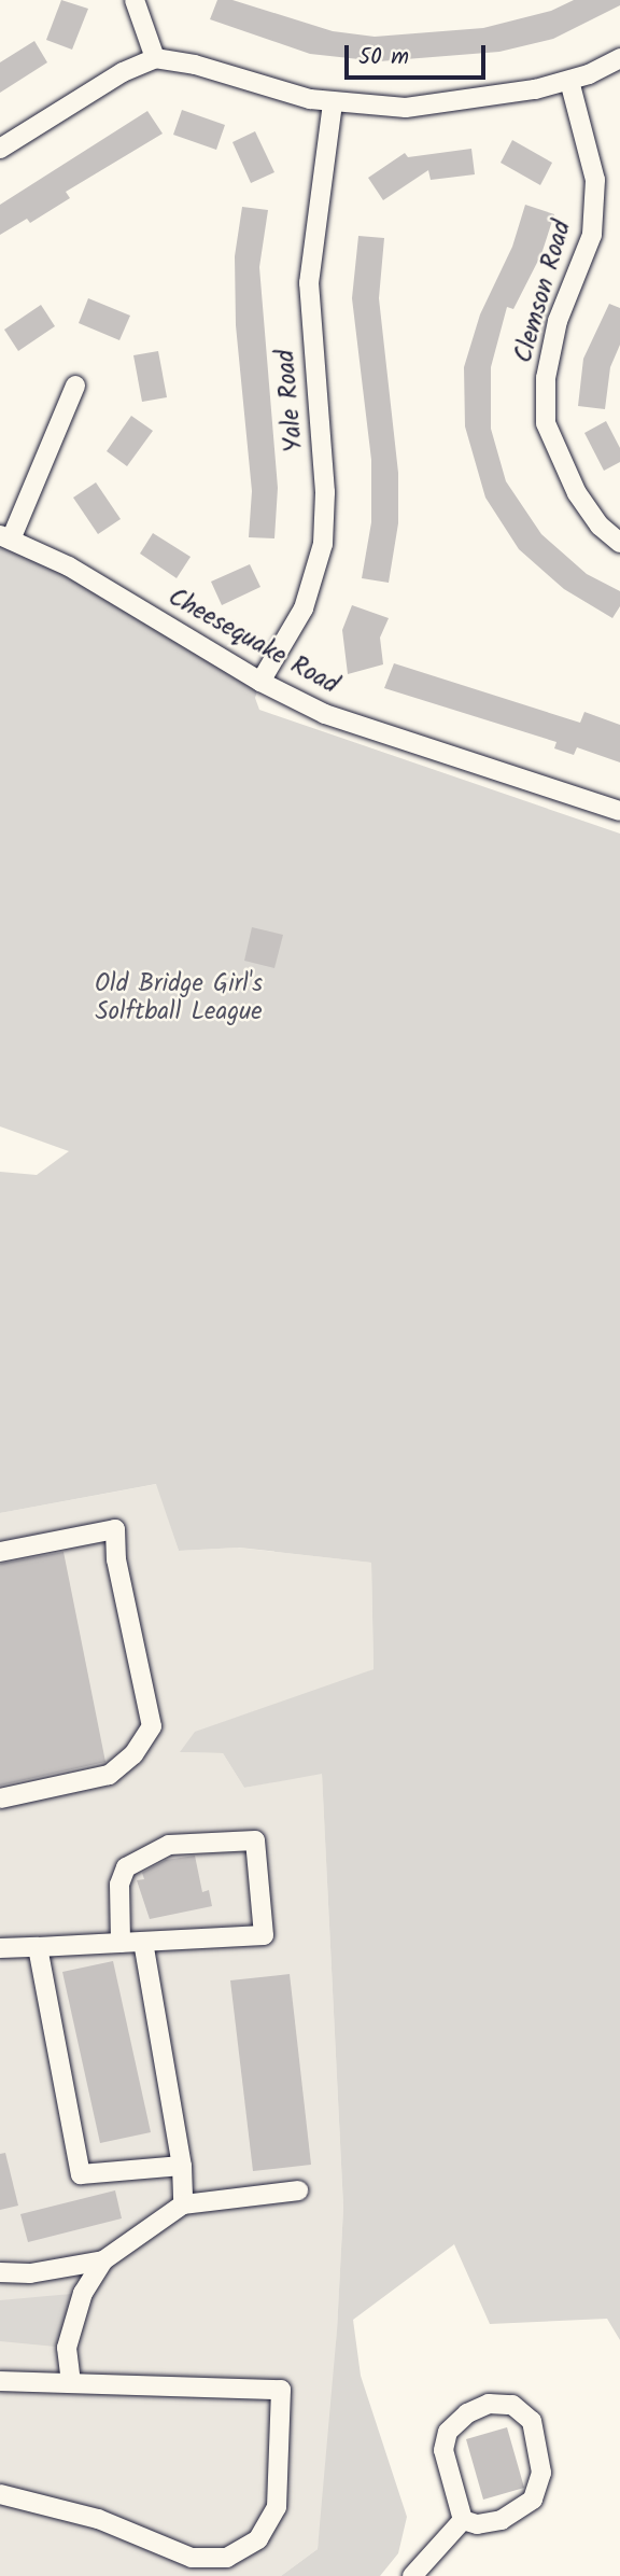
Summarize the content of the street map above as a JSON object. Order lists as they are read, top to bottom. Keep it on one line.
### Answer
{"streets":{"street":["Clemson Road","Yale Road","Cheesequake Road"]},"crossings":[["Yale Road","Cheesequake Road"]],"parks":["Old Bridge Girl's Solftball League"],"scale_bar":"50 m"}
